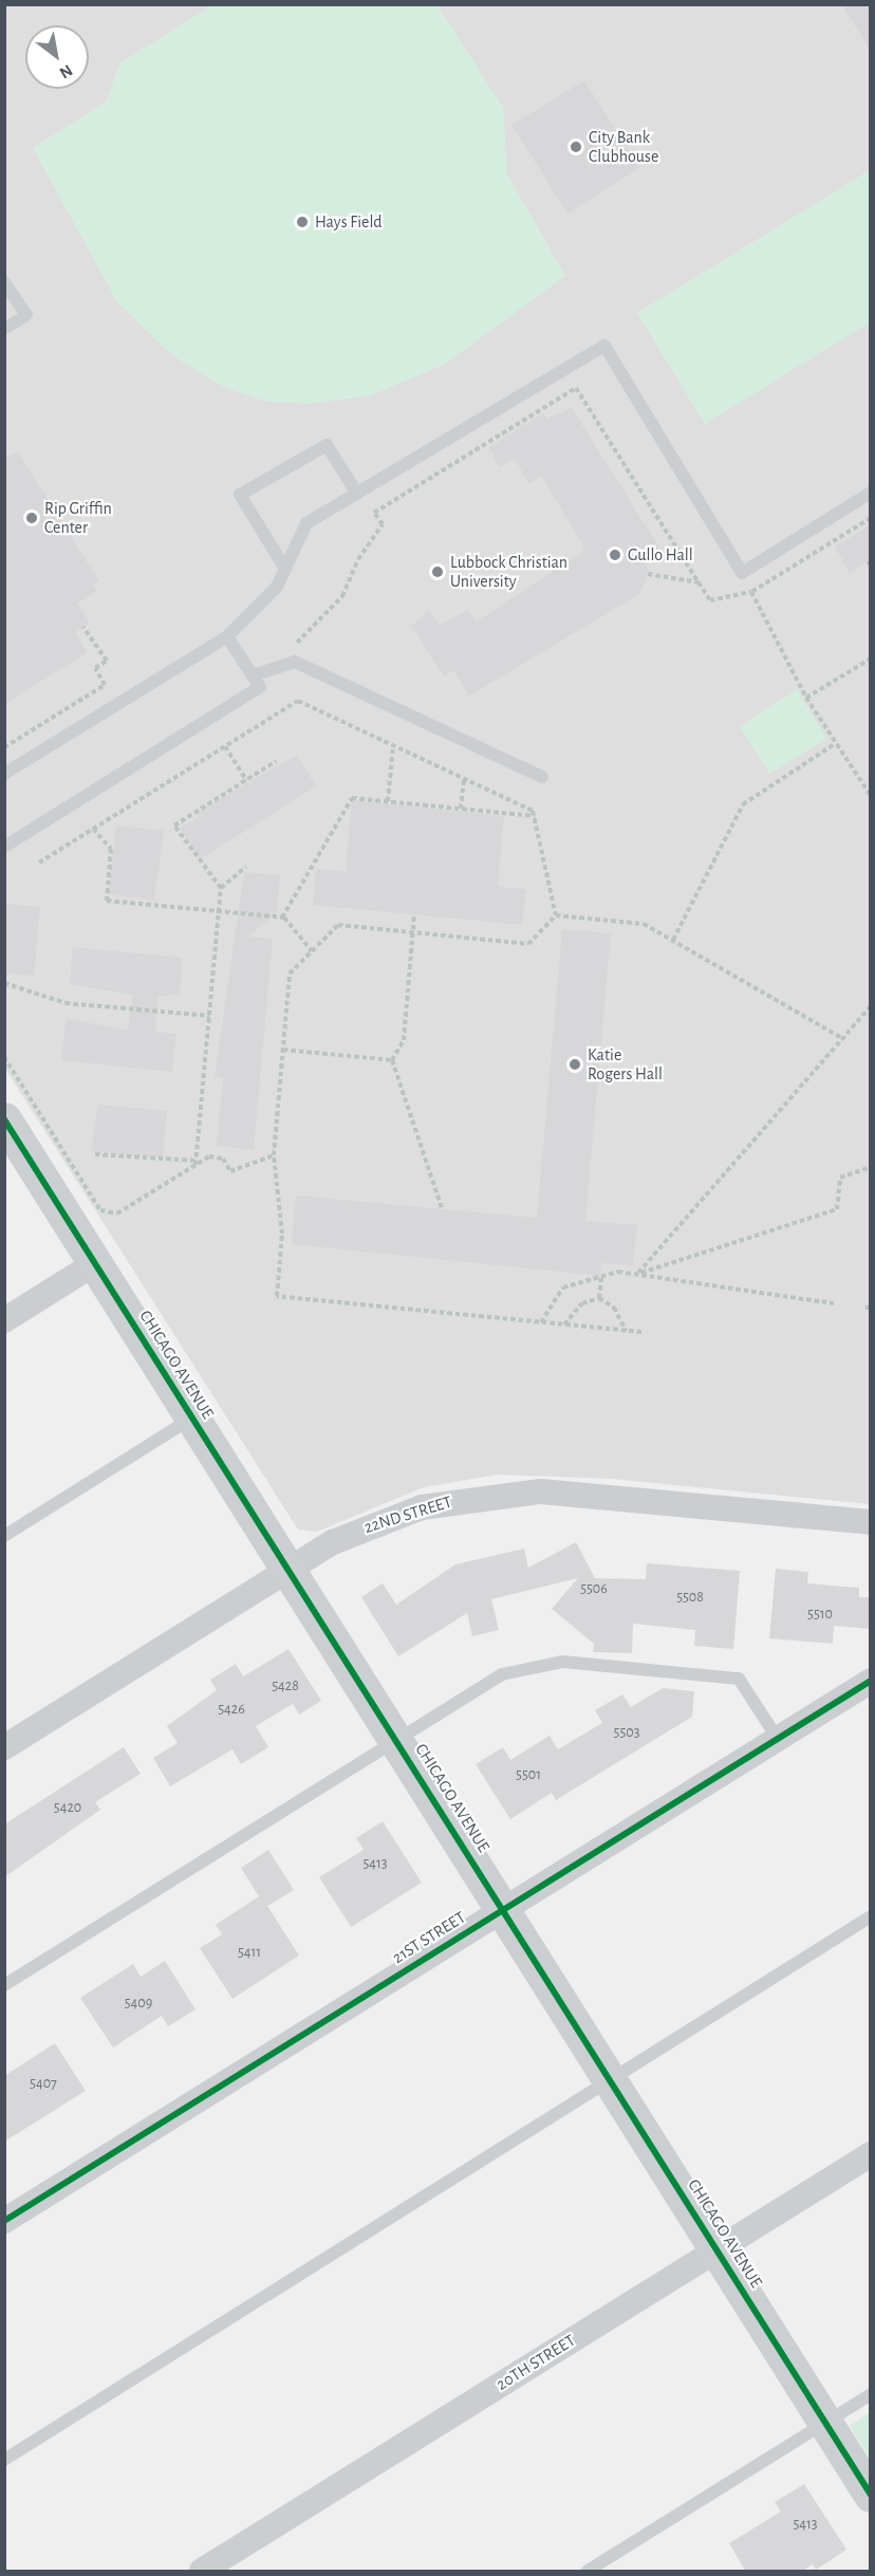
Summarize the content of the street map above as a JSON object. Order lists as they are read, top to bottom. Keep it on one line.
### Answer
{"streets":{"street":["CHICAGO AVENUE","22ND STREET","21ST STREET","20TH STREET"]},"crossings":[["CHICAGO AVENUE","22ND STREET"],["CHICAGO AVENUE","21ST STREET"],["CHICAGO AVENUE","20TH STREET"]],"places":["City Bank Clubhouse","Hays Field","Rip Griffin Center","Gullo Hall","Lubbock Christian University","Katie Rogers Hall"],"house_numbers":["5506","5508","5510","5428","5426","5503","5501","5420","5413","5411","5409","5407","5413"],"north":"bottom right"}
